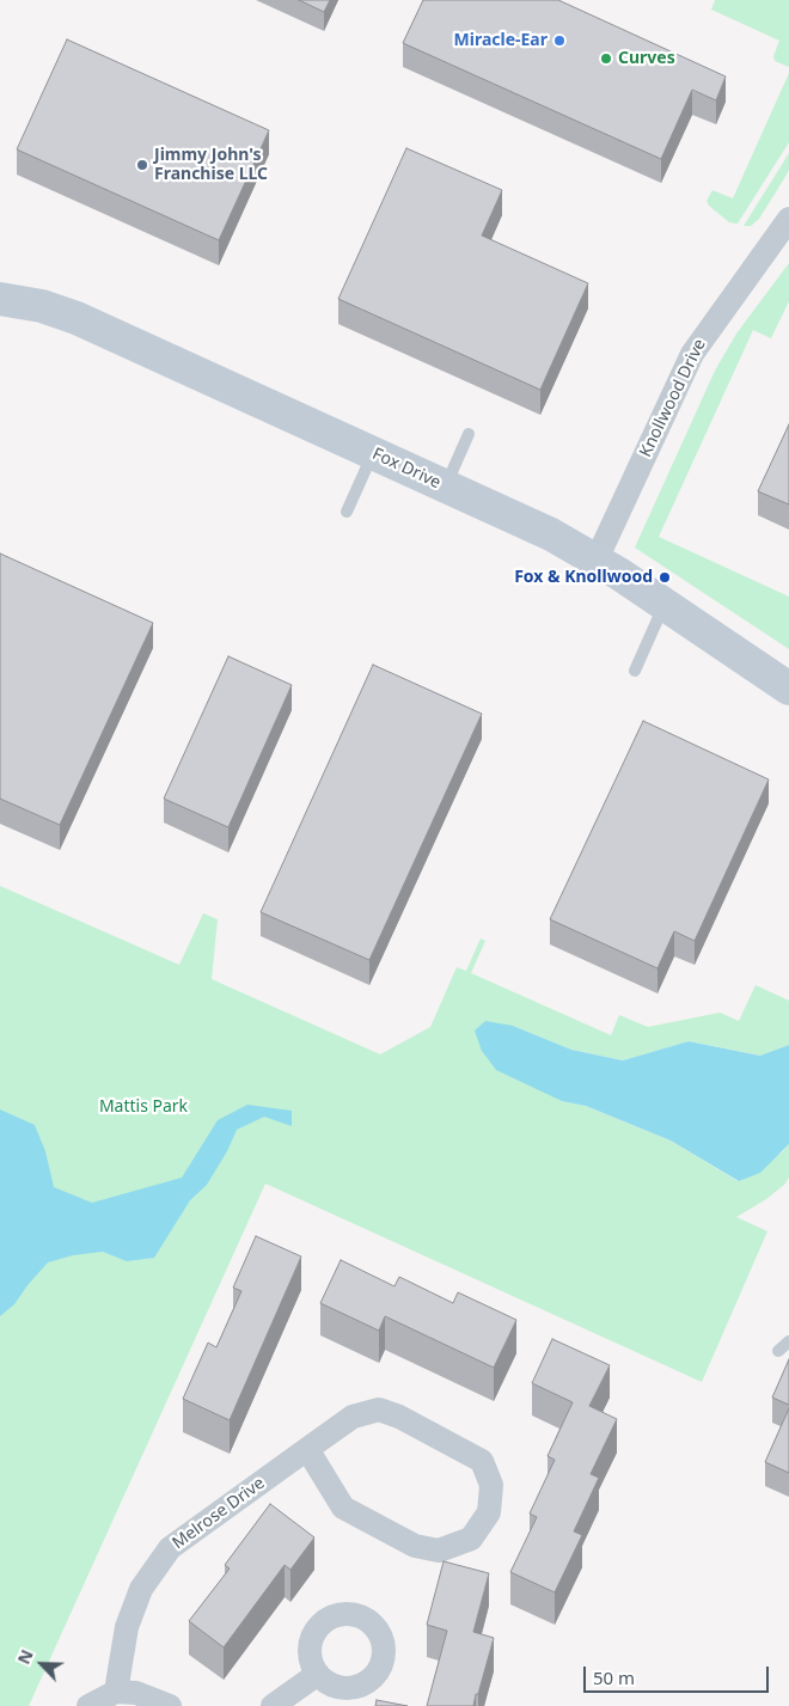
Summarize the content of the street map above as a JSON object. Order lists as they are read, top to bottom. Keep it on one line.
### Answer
{"streets":{"street":["Knollwood Drive","Fox Drive","Melrose Drive"]},"crossings":[["Knollwood Drive","Fox Drive"]],"parks":["Mattis Park"],"places":["Miracle-Ear","Curves","Jimmy John's Franchise LLC","Fox & Knollwood"],"scale_bar":"50 m","north":"top left"}
